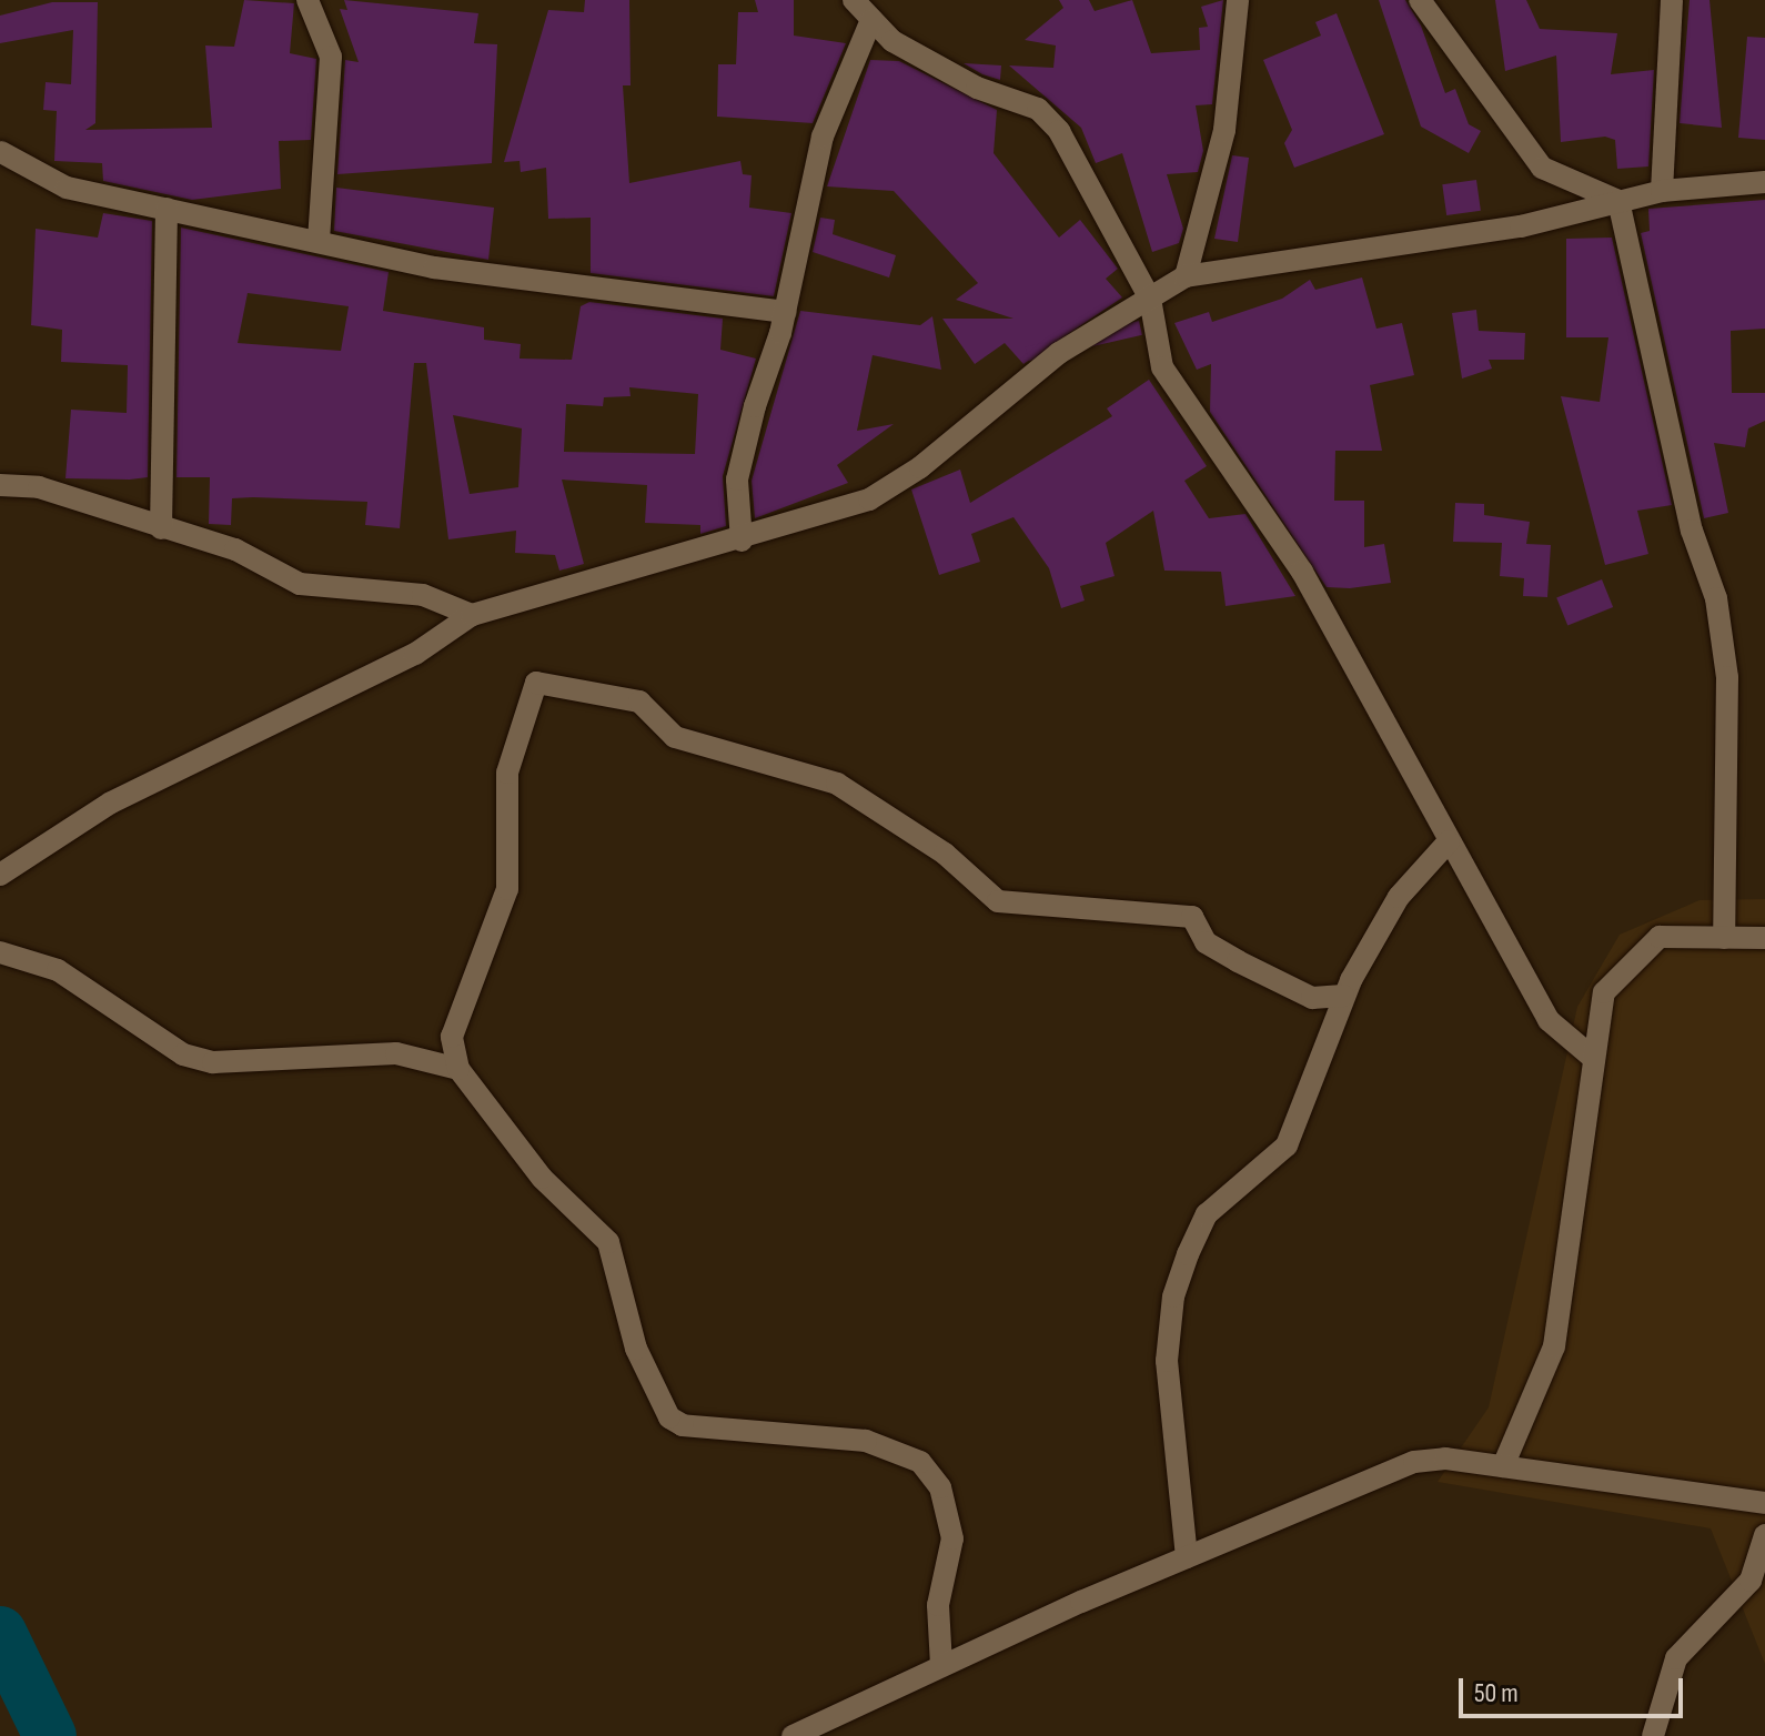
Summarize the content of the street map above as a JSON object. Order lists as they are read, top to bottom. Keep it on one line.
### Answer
{"scale_bar":"50 m"}
